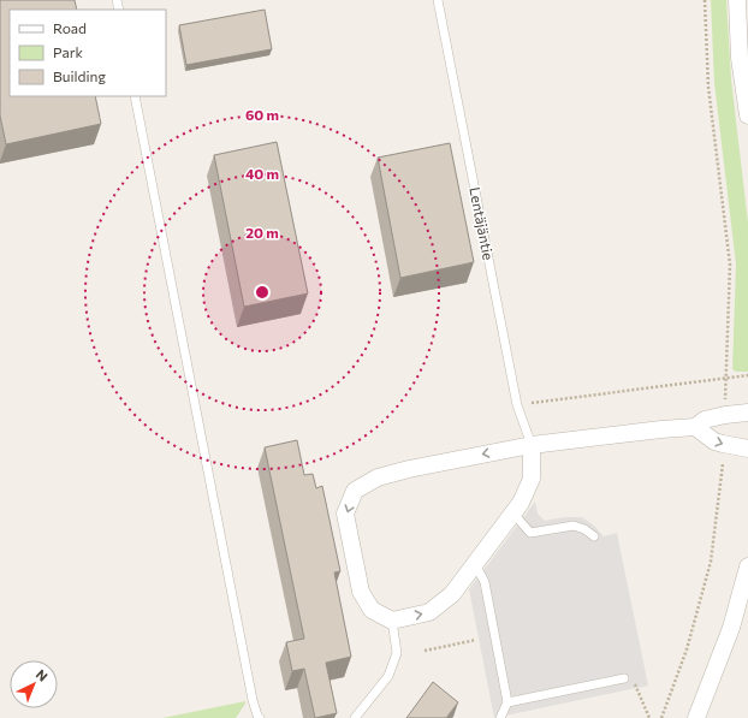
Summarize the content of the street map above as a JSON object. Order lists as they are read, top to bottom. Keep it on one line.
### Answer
{"streets":{"lane":["Lentäjäntie"]},"legend":["Road","Park","Building"],"north":"top right","rings":["60 m","40 m","20 m"]}
